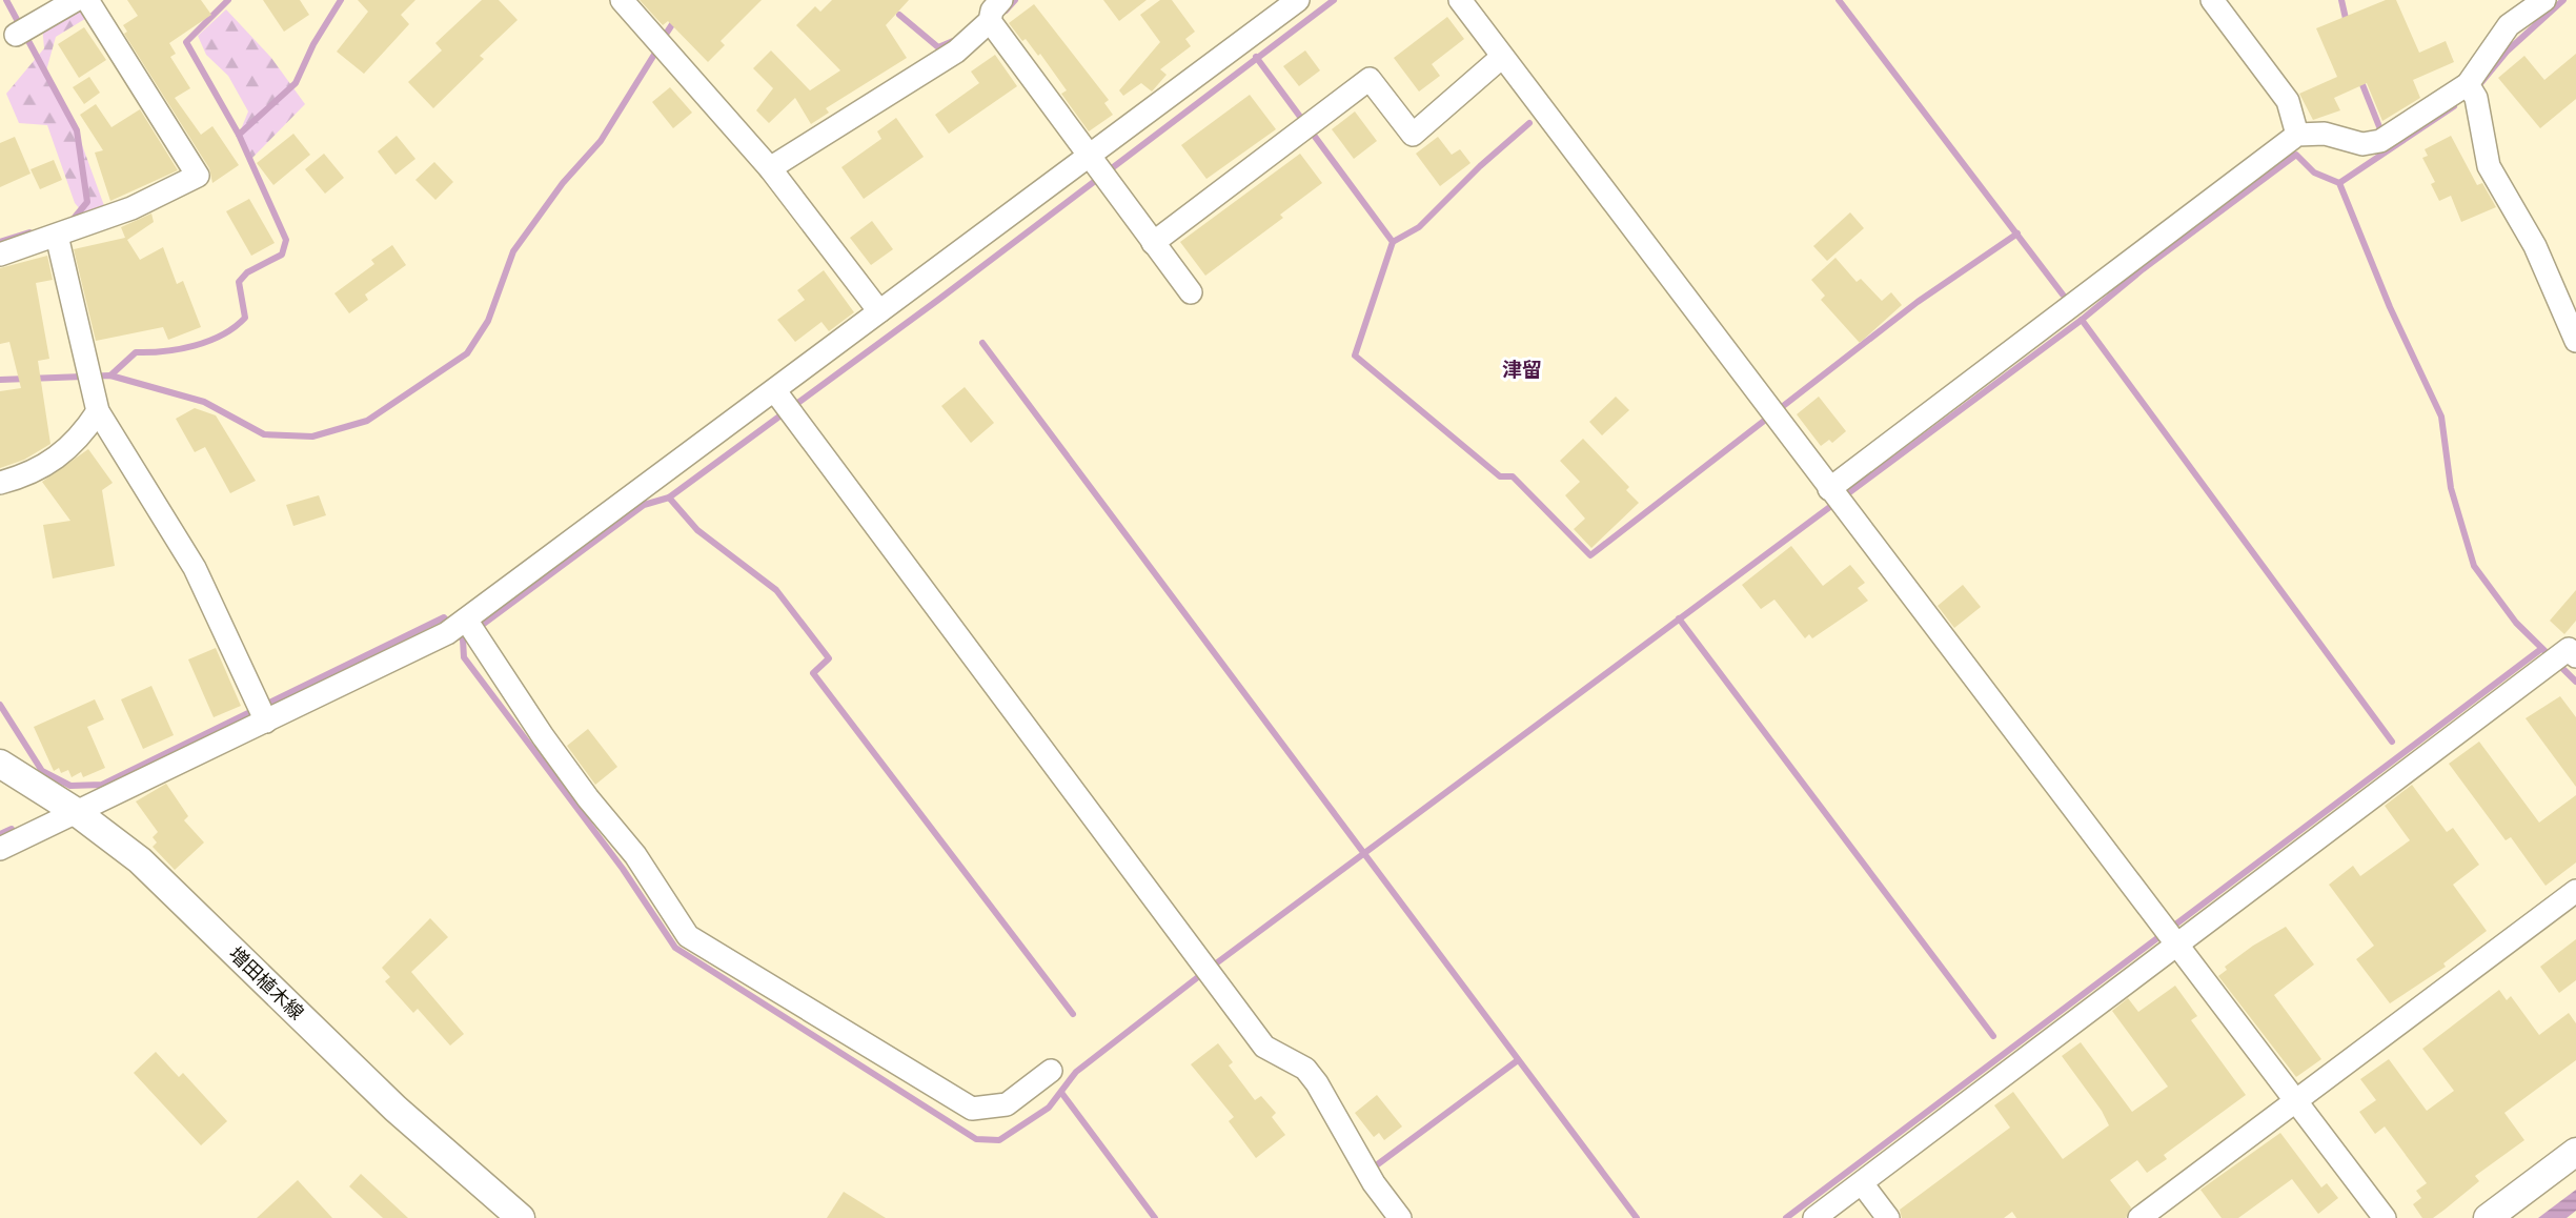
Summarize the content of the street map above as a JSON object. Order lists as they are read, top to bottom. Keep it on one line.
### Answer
{"streets":{"street":["増田植木線"]},"districts":["津留"]}
